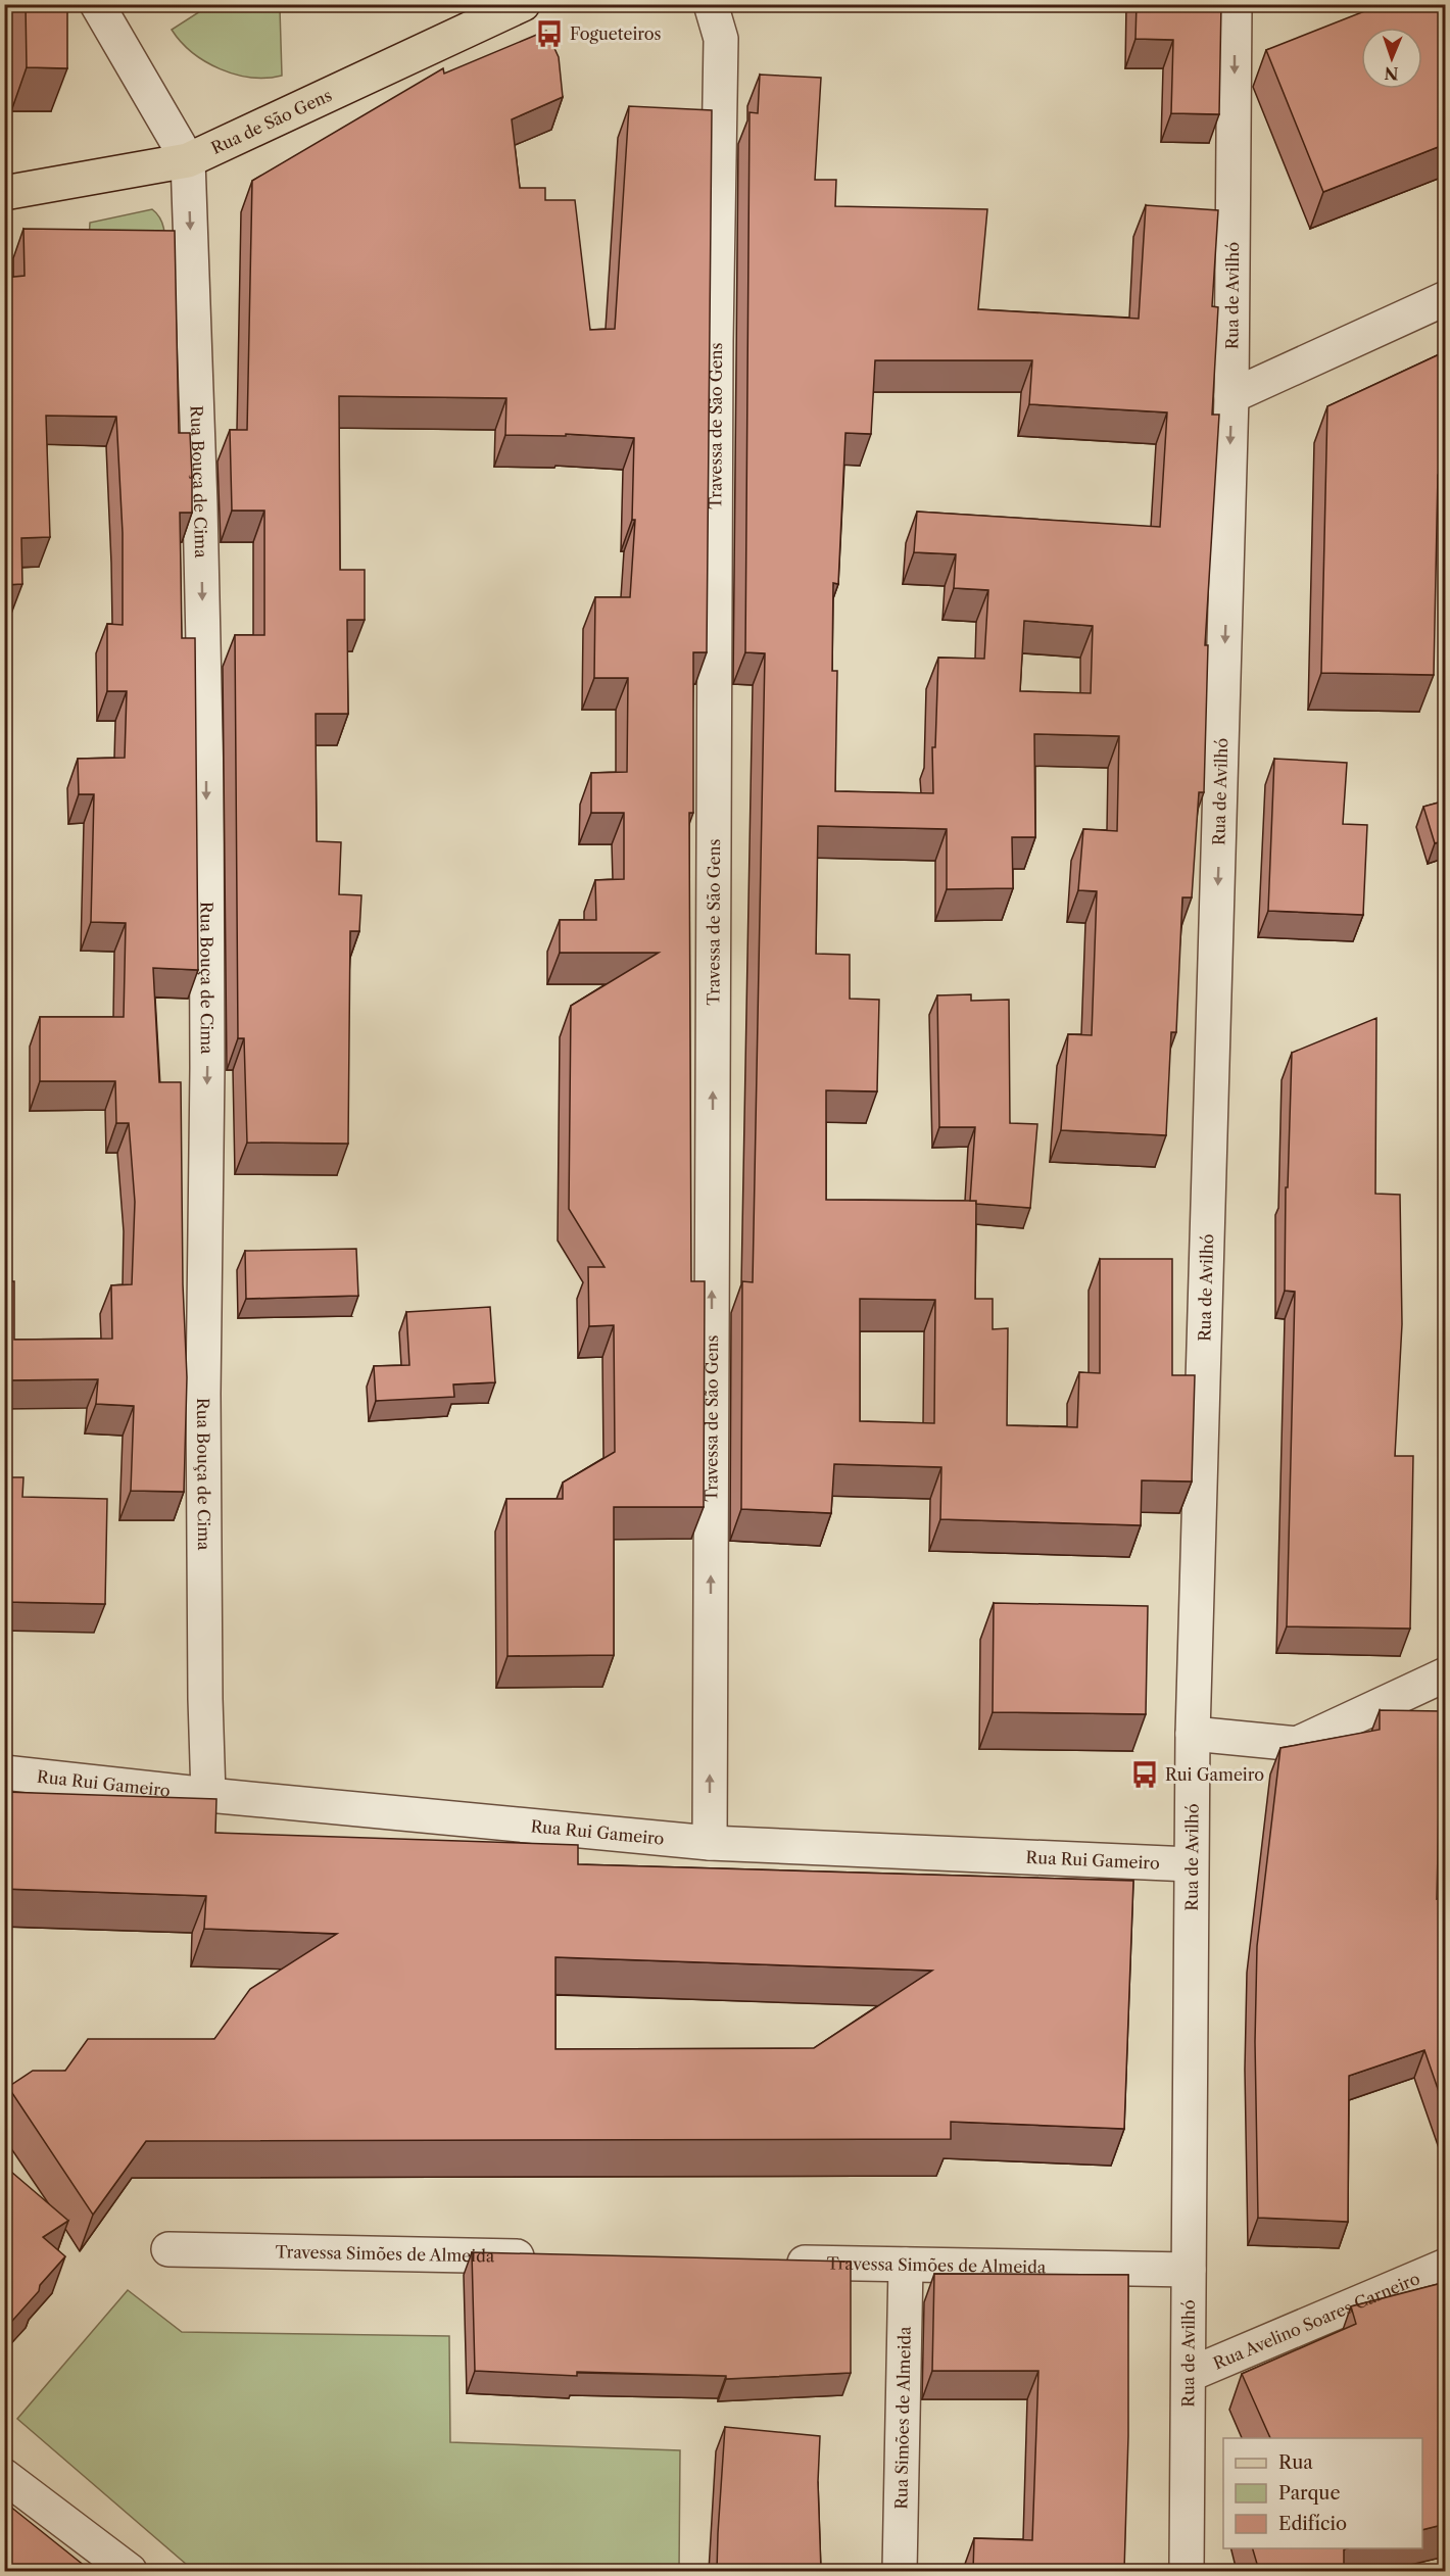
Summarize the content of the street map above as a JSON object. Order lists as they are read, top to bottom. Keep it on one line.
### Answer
{"streets":{"main road":["Rua de São Gens"],"street":["Rua de Avilhó","Travessa de São Gens","Rua Bouça de Cima","Rua Rui Gameiro","Travessa Simões de Almeida","Rua Avelino Soares Carneiro","Rua Simões de Almeida"]},"crossings":[["Rua de São Gens","Rua Bouça de Cima"],["Rua de Avilhó","Rua Rui Gameiro"],["Rua de Avilhó","Travessa Simões de Almeida"],["Rua de Avilhó","Rua Avelino Soares Carneiro"],["Travessa de São Gens","Rua Rui Gameiro"],["Rua Bouça de Cima","Rua Rui Gameiro"],["Travessa Simões de Almeida","Rua Simões de Almeida"]],"one_way":["Rua de Avilhó","Travessa de São Gens","Rua Bouça de Cima"],"places":{"bus stop":["Fogueteiros","Rui Gameiro"]},"legend":["Rua","Parque","Edifício"],"north":"bottom"}
